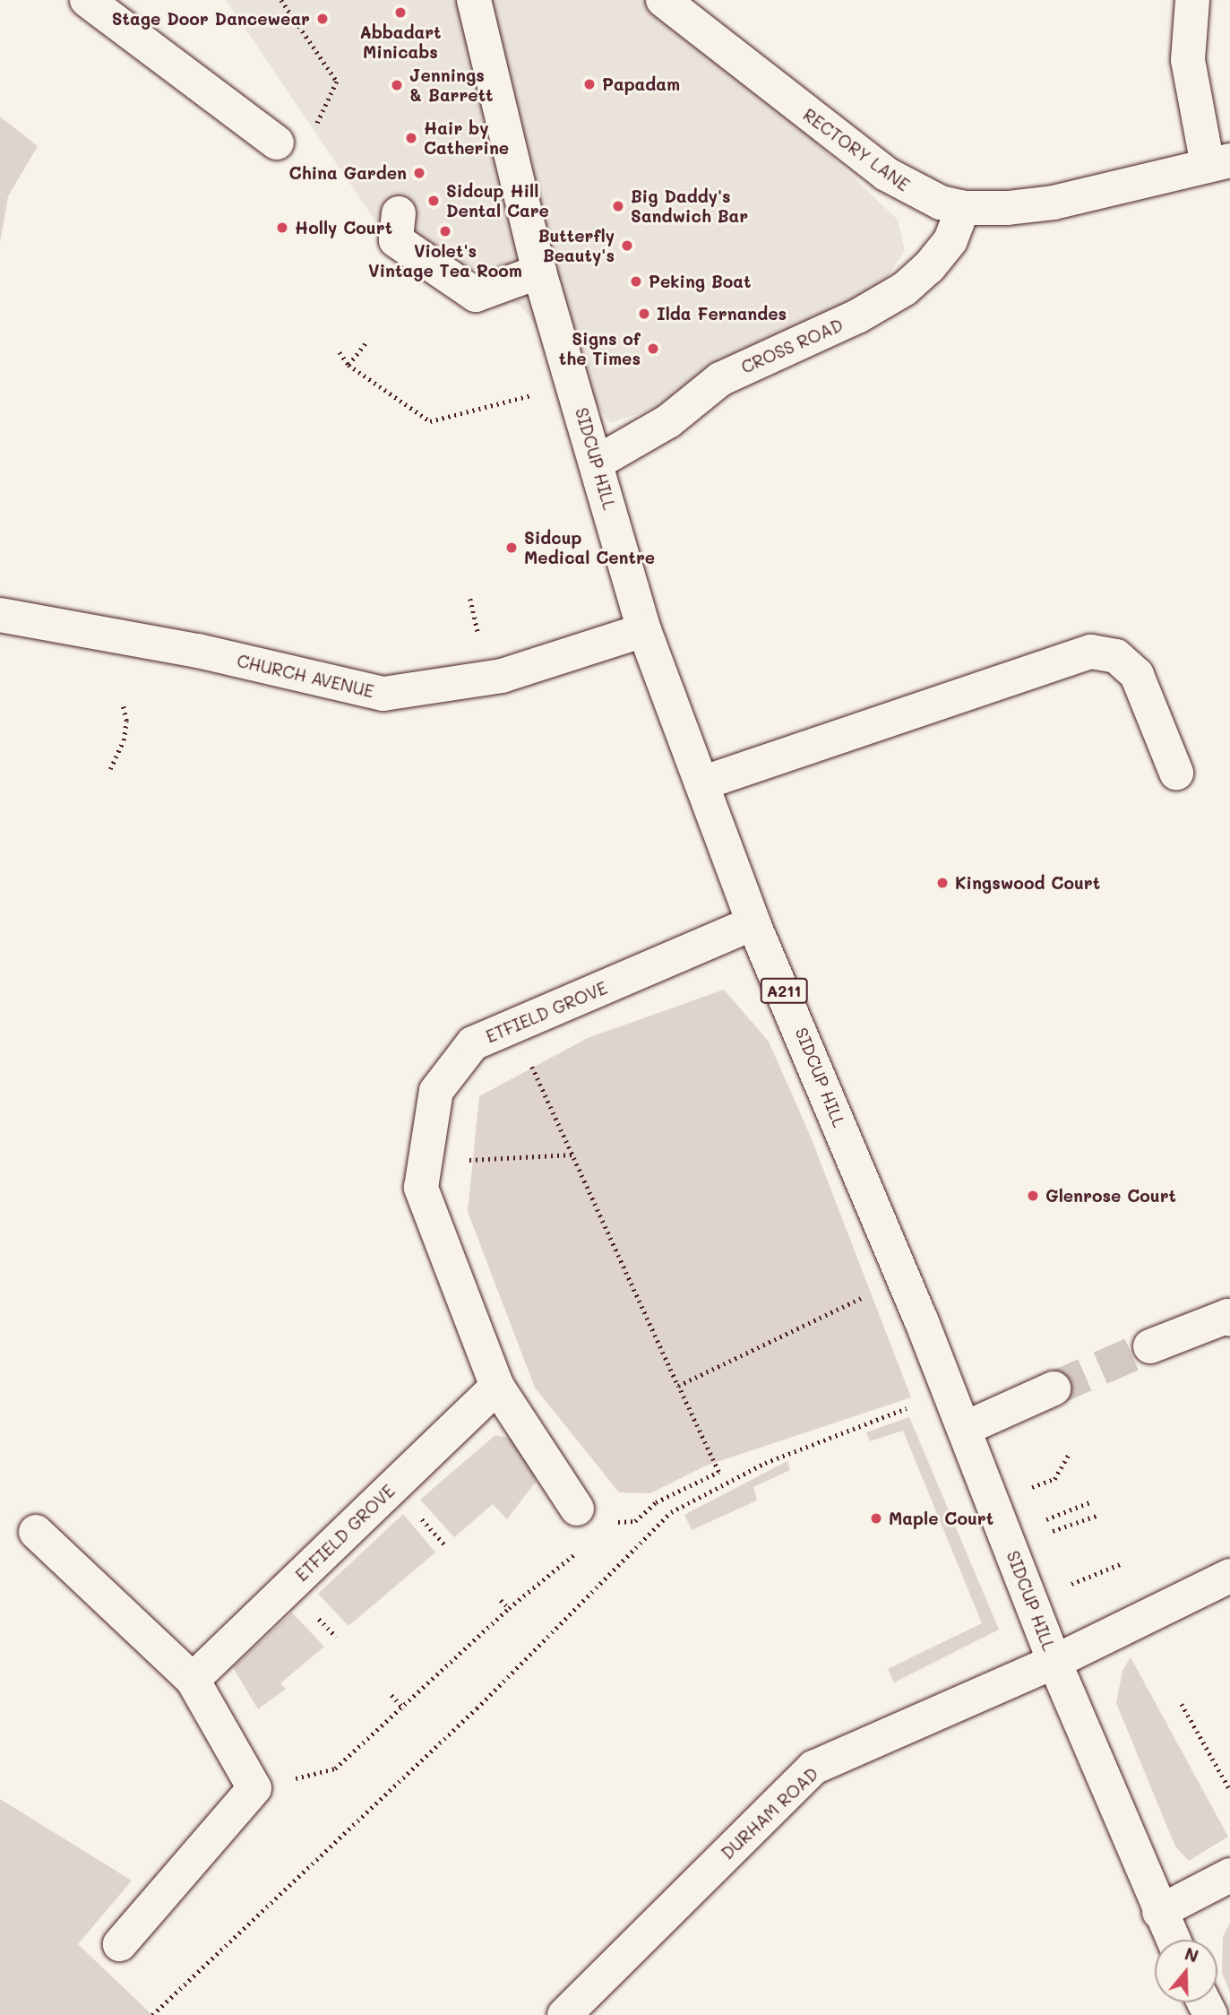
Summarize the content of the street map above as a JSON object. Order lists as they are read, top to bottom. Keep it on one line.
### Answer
{"streets":{"street":["RECTORY LANE","CROSS ROAD","SIDCUP HILL","CHURCH AVENUE","A211","ETFIELD GROVE","DURHAM ROAD"]},"crossings":[["RECTORY LANE","CROSS ROAD"],["CROSS ROAD","SIDCUP HILL"],["SIDCUP HILL","CHURCH AVENUE"],["SIDCUP HILL","ETFIELD GROVE"],["SIDCUP HILL","DURHAM ROAD"]],"places":["Abbadart Minicabs","Stage Door Dancewear","Papadam","Jennings & Barrett","Hair by Catherine","China Garden","Sidcup Hill Dental Care","Big Daddy's Sandwich Bar","Holly Court","Violet's Vintage Tea Room","Butterfly Beauty's","Peking Boat","Ilda Fernandes","Signs of the Times","Sidcup Medical Centre","Kingswood Court","Glenrose Court","Maple Court"],"north":"top"}
